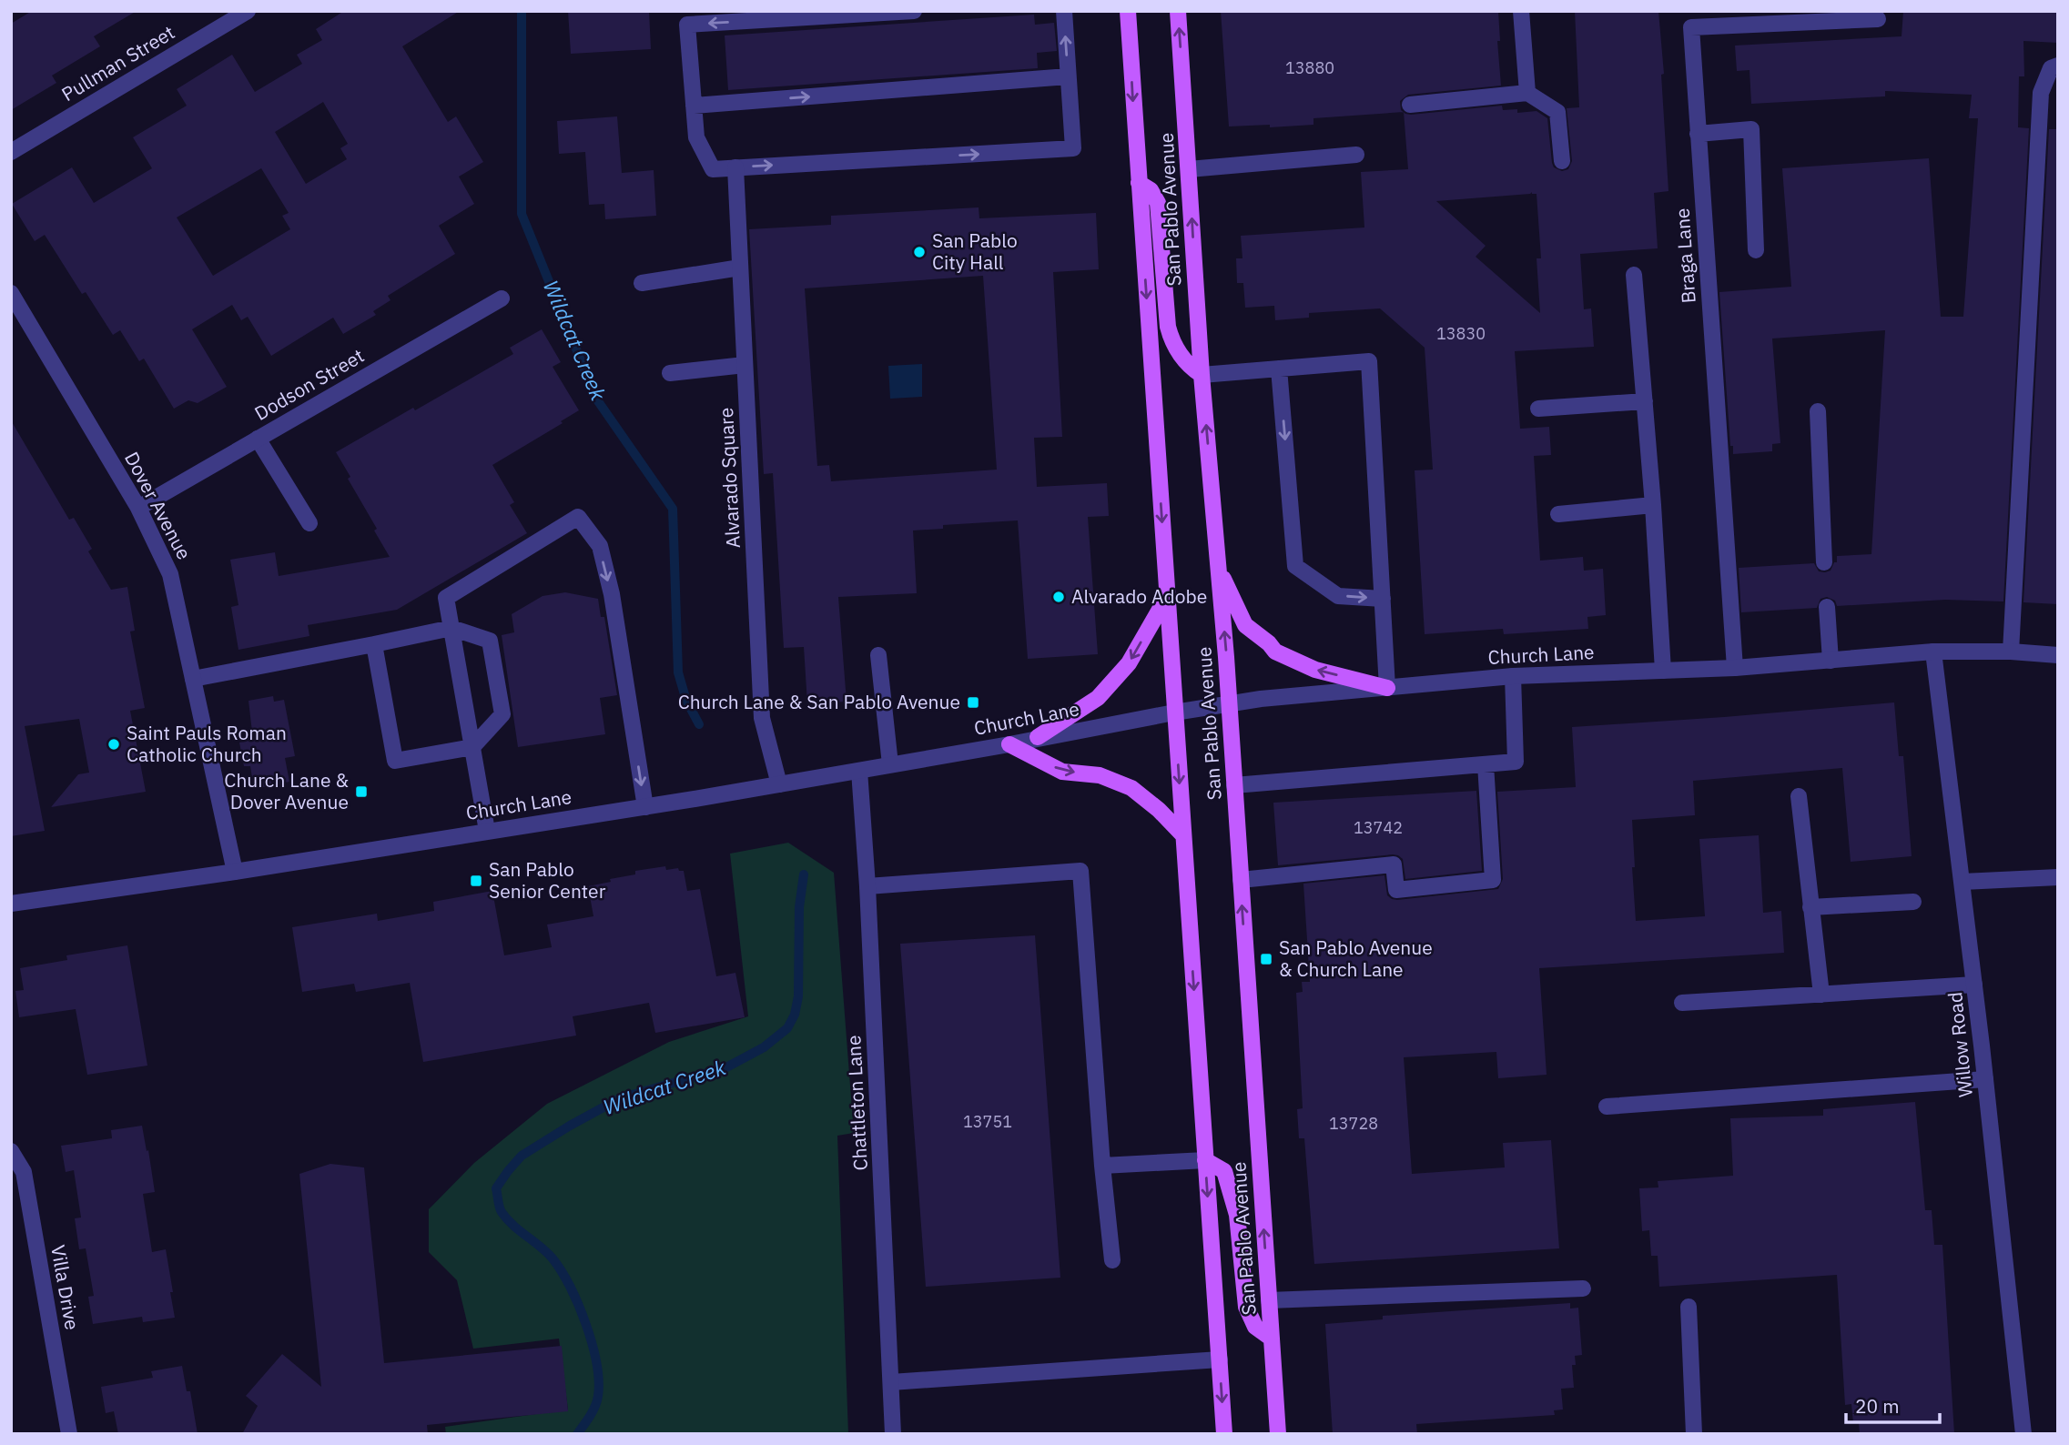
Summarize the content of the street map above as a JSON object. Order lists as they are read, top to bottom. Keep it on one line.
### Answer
{"streets":{"main road":["San Pablo Avenue"],"street":["Pullman Street","Braga Lane","Dodson Street","Alvarado Square","Dover Avenue","Church Lane","Willow Road","Chattleton Lane","Villa Drive"]},"crossings":[["San Pablo Avenue","Church Lane"],["Braga Lane","Church Lane"],["Dodson Street","Dover Avenue"],["Alvarado Square","Church Lane"],["Dover Avenue","Church Lane"],["Church Lane","Willow Road"],["Church Lane","Chattleton Lane"]],"water":["Wildcat Creek"],"places":{"other":["San Pablo City Hall","Alvarado Adobe","Saint Pauls Roman Catholic Church"],"transit":["Church Lane & San Pablo Avenue","Church Lane & Dover Avenue","San Pablo Senior Center","San Pablo Avenue & Church Lane"]},"house_numbers":["13880","13830","13742","13751","13728"],"scale_bar":"20 m"}
